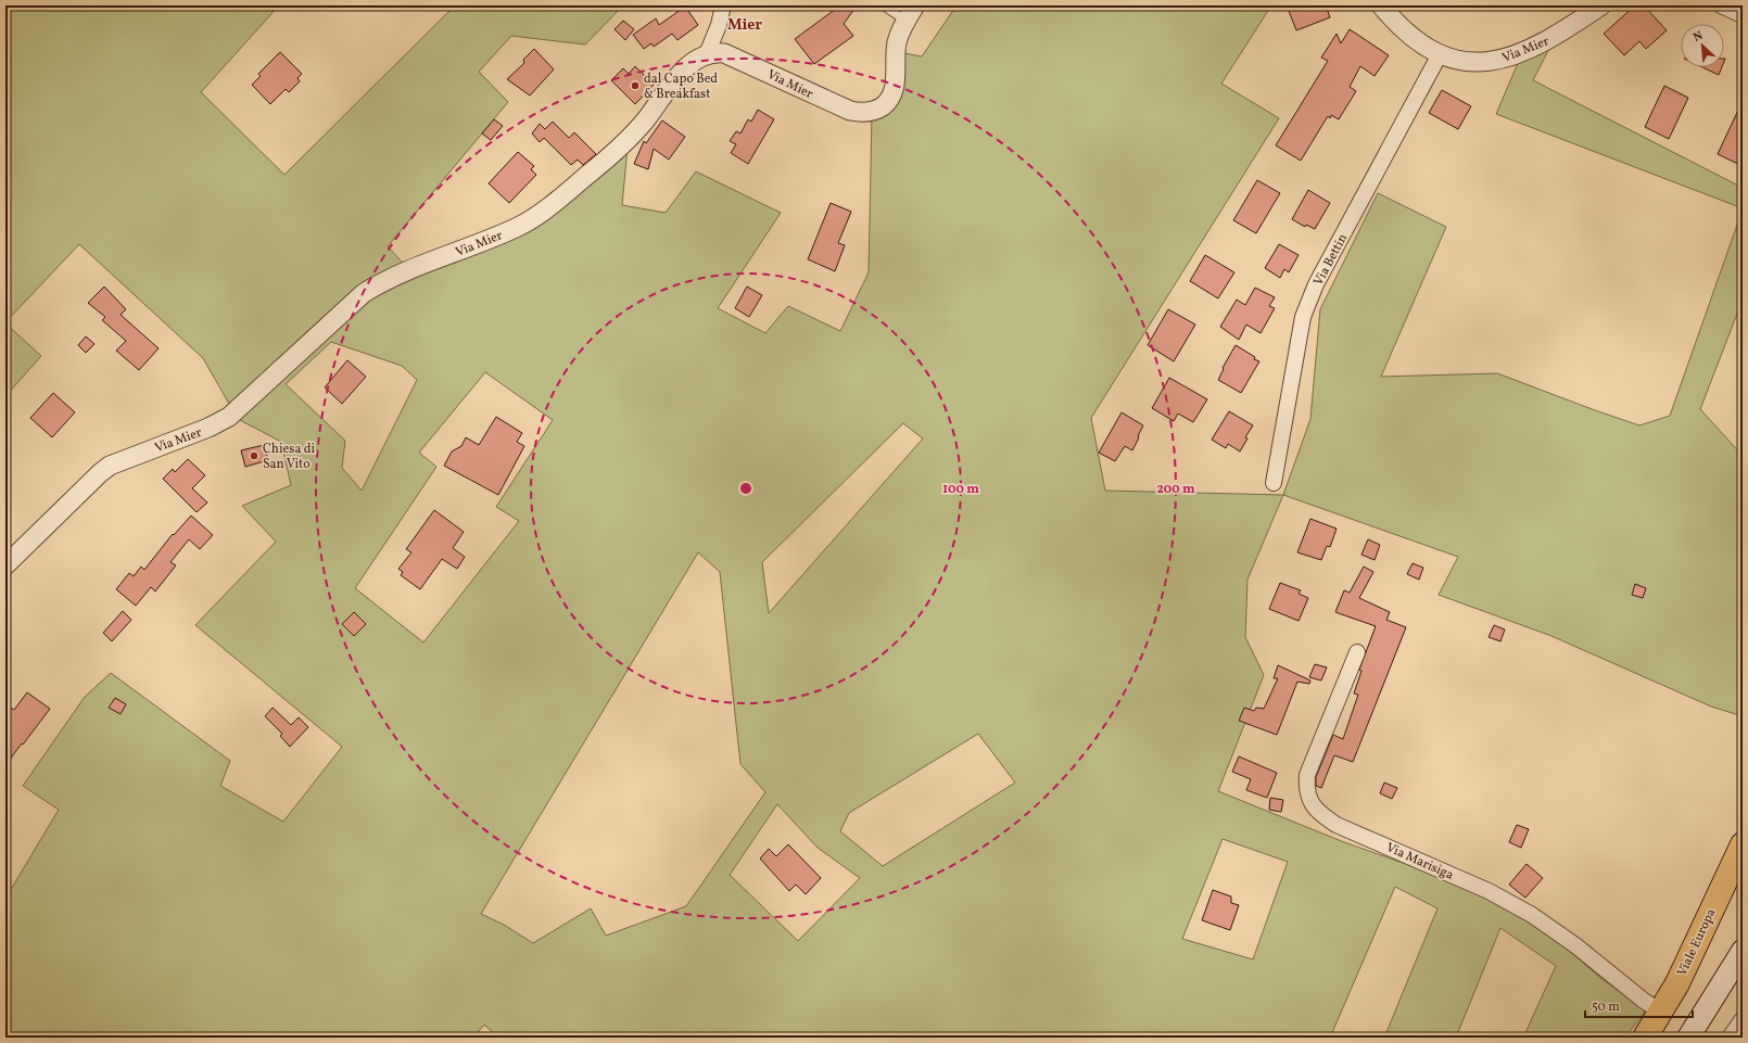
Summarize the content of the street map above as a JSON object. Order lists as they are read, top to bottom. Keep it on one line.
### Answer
{"streets":{"main road":["Viale Europa"],"street":["Via Mier","Via Bettin","Via Marisiga"]},"crossings":[["Via Mier","Via Bettin"],["Via Marisiga","Viale Europa"]],"districts":["Mier"],"places":["dal Capo Bed & Breakfast","Chiesa di San Vito"],"scale_bar":"50 m","north":"top left","rings":["100 m","200 m"]}
